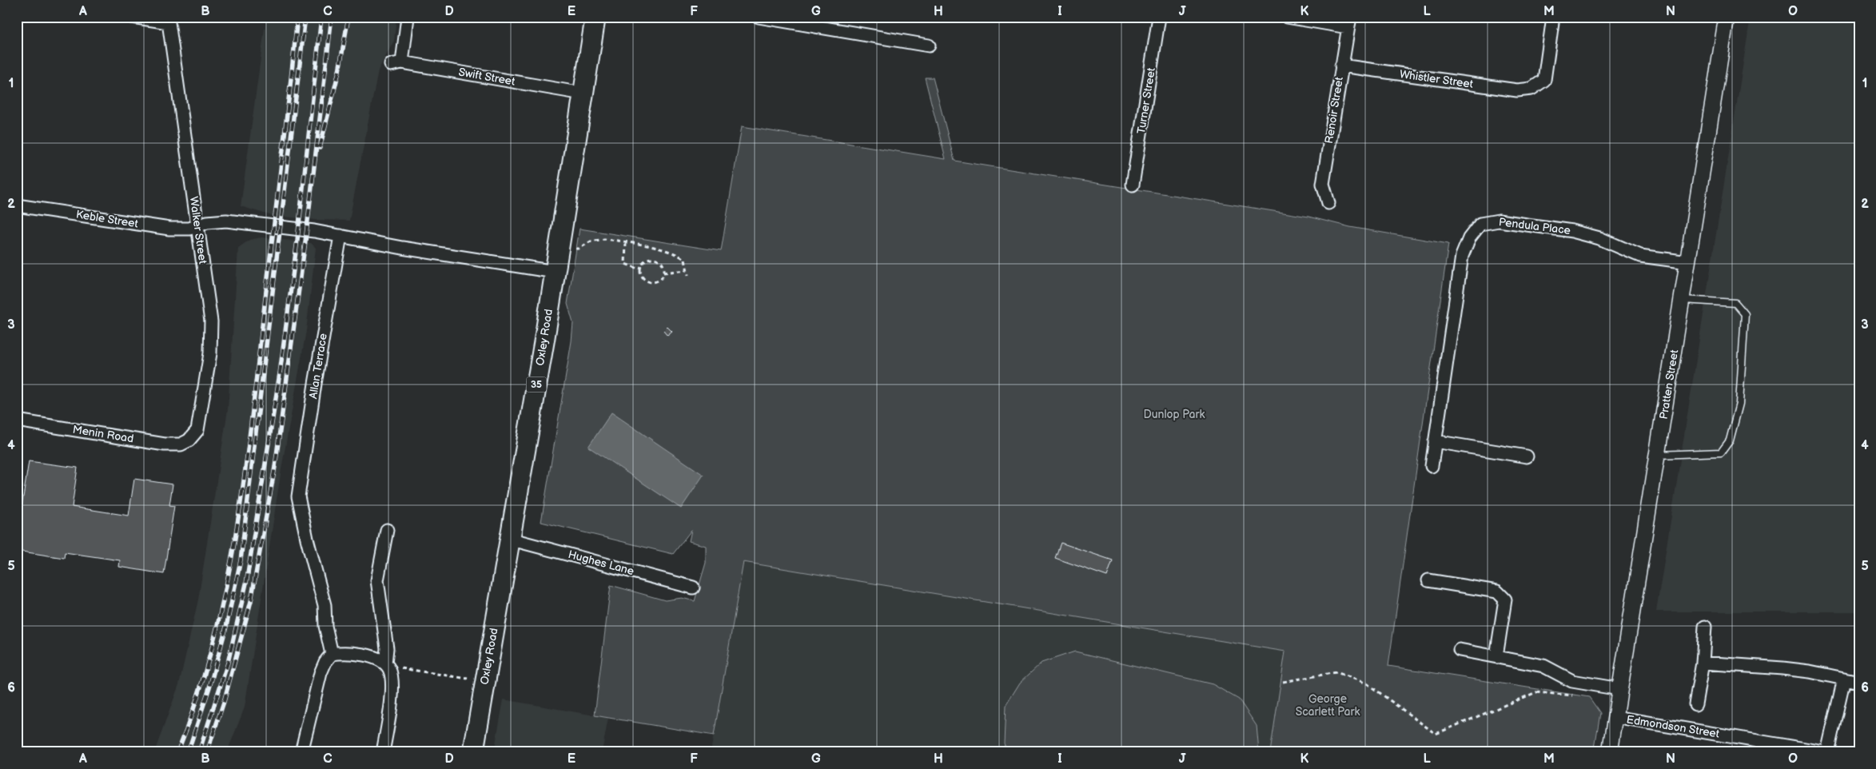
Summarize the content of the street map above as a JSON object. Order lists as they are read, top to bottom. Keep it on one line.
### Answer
{"streets":{"main road":["Oxley Road","35"],"street":["Swift Street","Whistler Street","Turner Street","Renoir Street","Keble Street","Pendula Place","Walker Street","Allan Terrace","Pratten Street","Menin Road","Hughes Lane","Edmondson Street"]},"crossings":[["Swift Street","Oxley Road"],["Whistler Street","Renoir Street"],["Keble Street","Walker Street"],["Pendula Place","Pratten Street"],["Walker Street","Menin Road"],["Oxley Road","Hughes Lane"],["Pratten Street","Edmondson Street"]],"parks":["Dunlop Park","George Scarlett Park"],"grid":{"columns":["A","B","C","D","E","F","G","H","I","J","K","L","M","N","O"],"rows":["1","2","3","4","5","6"]}}
